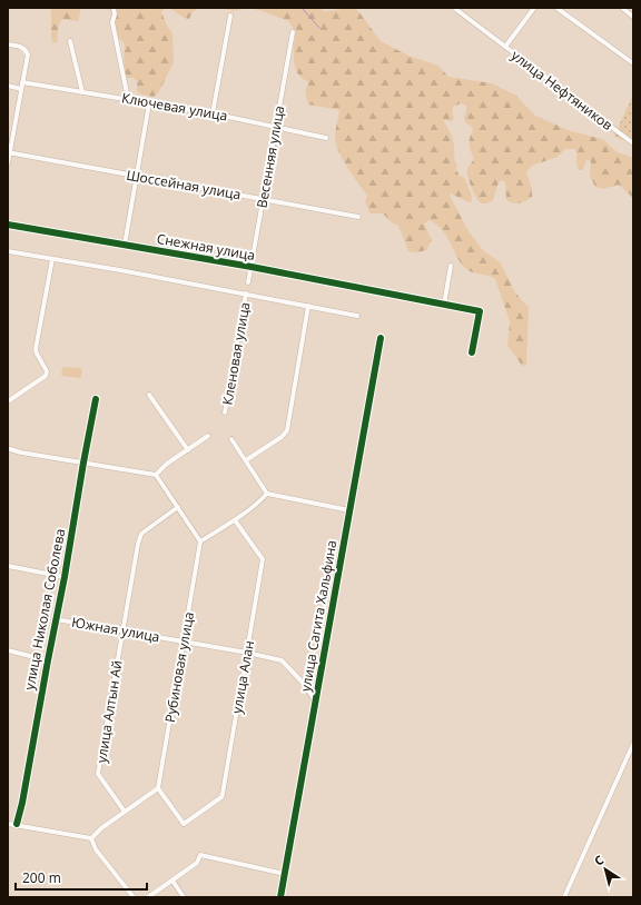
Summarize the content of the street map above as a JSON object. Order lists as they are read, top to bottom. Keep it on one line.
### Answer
{"streets":{"street":["улица Нефтяников","Ключевая улица","Весенняя улица","Шоссейная улица","Снежная улица","Кленовая улица","улица Николая Соболева","улица Сагита Хальфина","Южная улица","Рубиновая улица","улица Алан","улица Алтын Ай"]},"crossings":[["Ключевая улица","Весенняя улица"],["Весенняя улица","Шоссейная улица"],["Весенняя улица","Снежная улица"],["улица Николая Соболева","Южная улица"],["улица Сагита Хальфина","Южная улица"],["Южная улица","Рубиновая улица"],["Южная улица","улица Алан"],["Южная улица","улица Алтын Ай"],["Рубиновая улица","улица Алан"]],"scale_bar":"200 m","north":"top left"}
